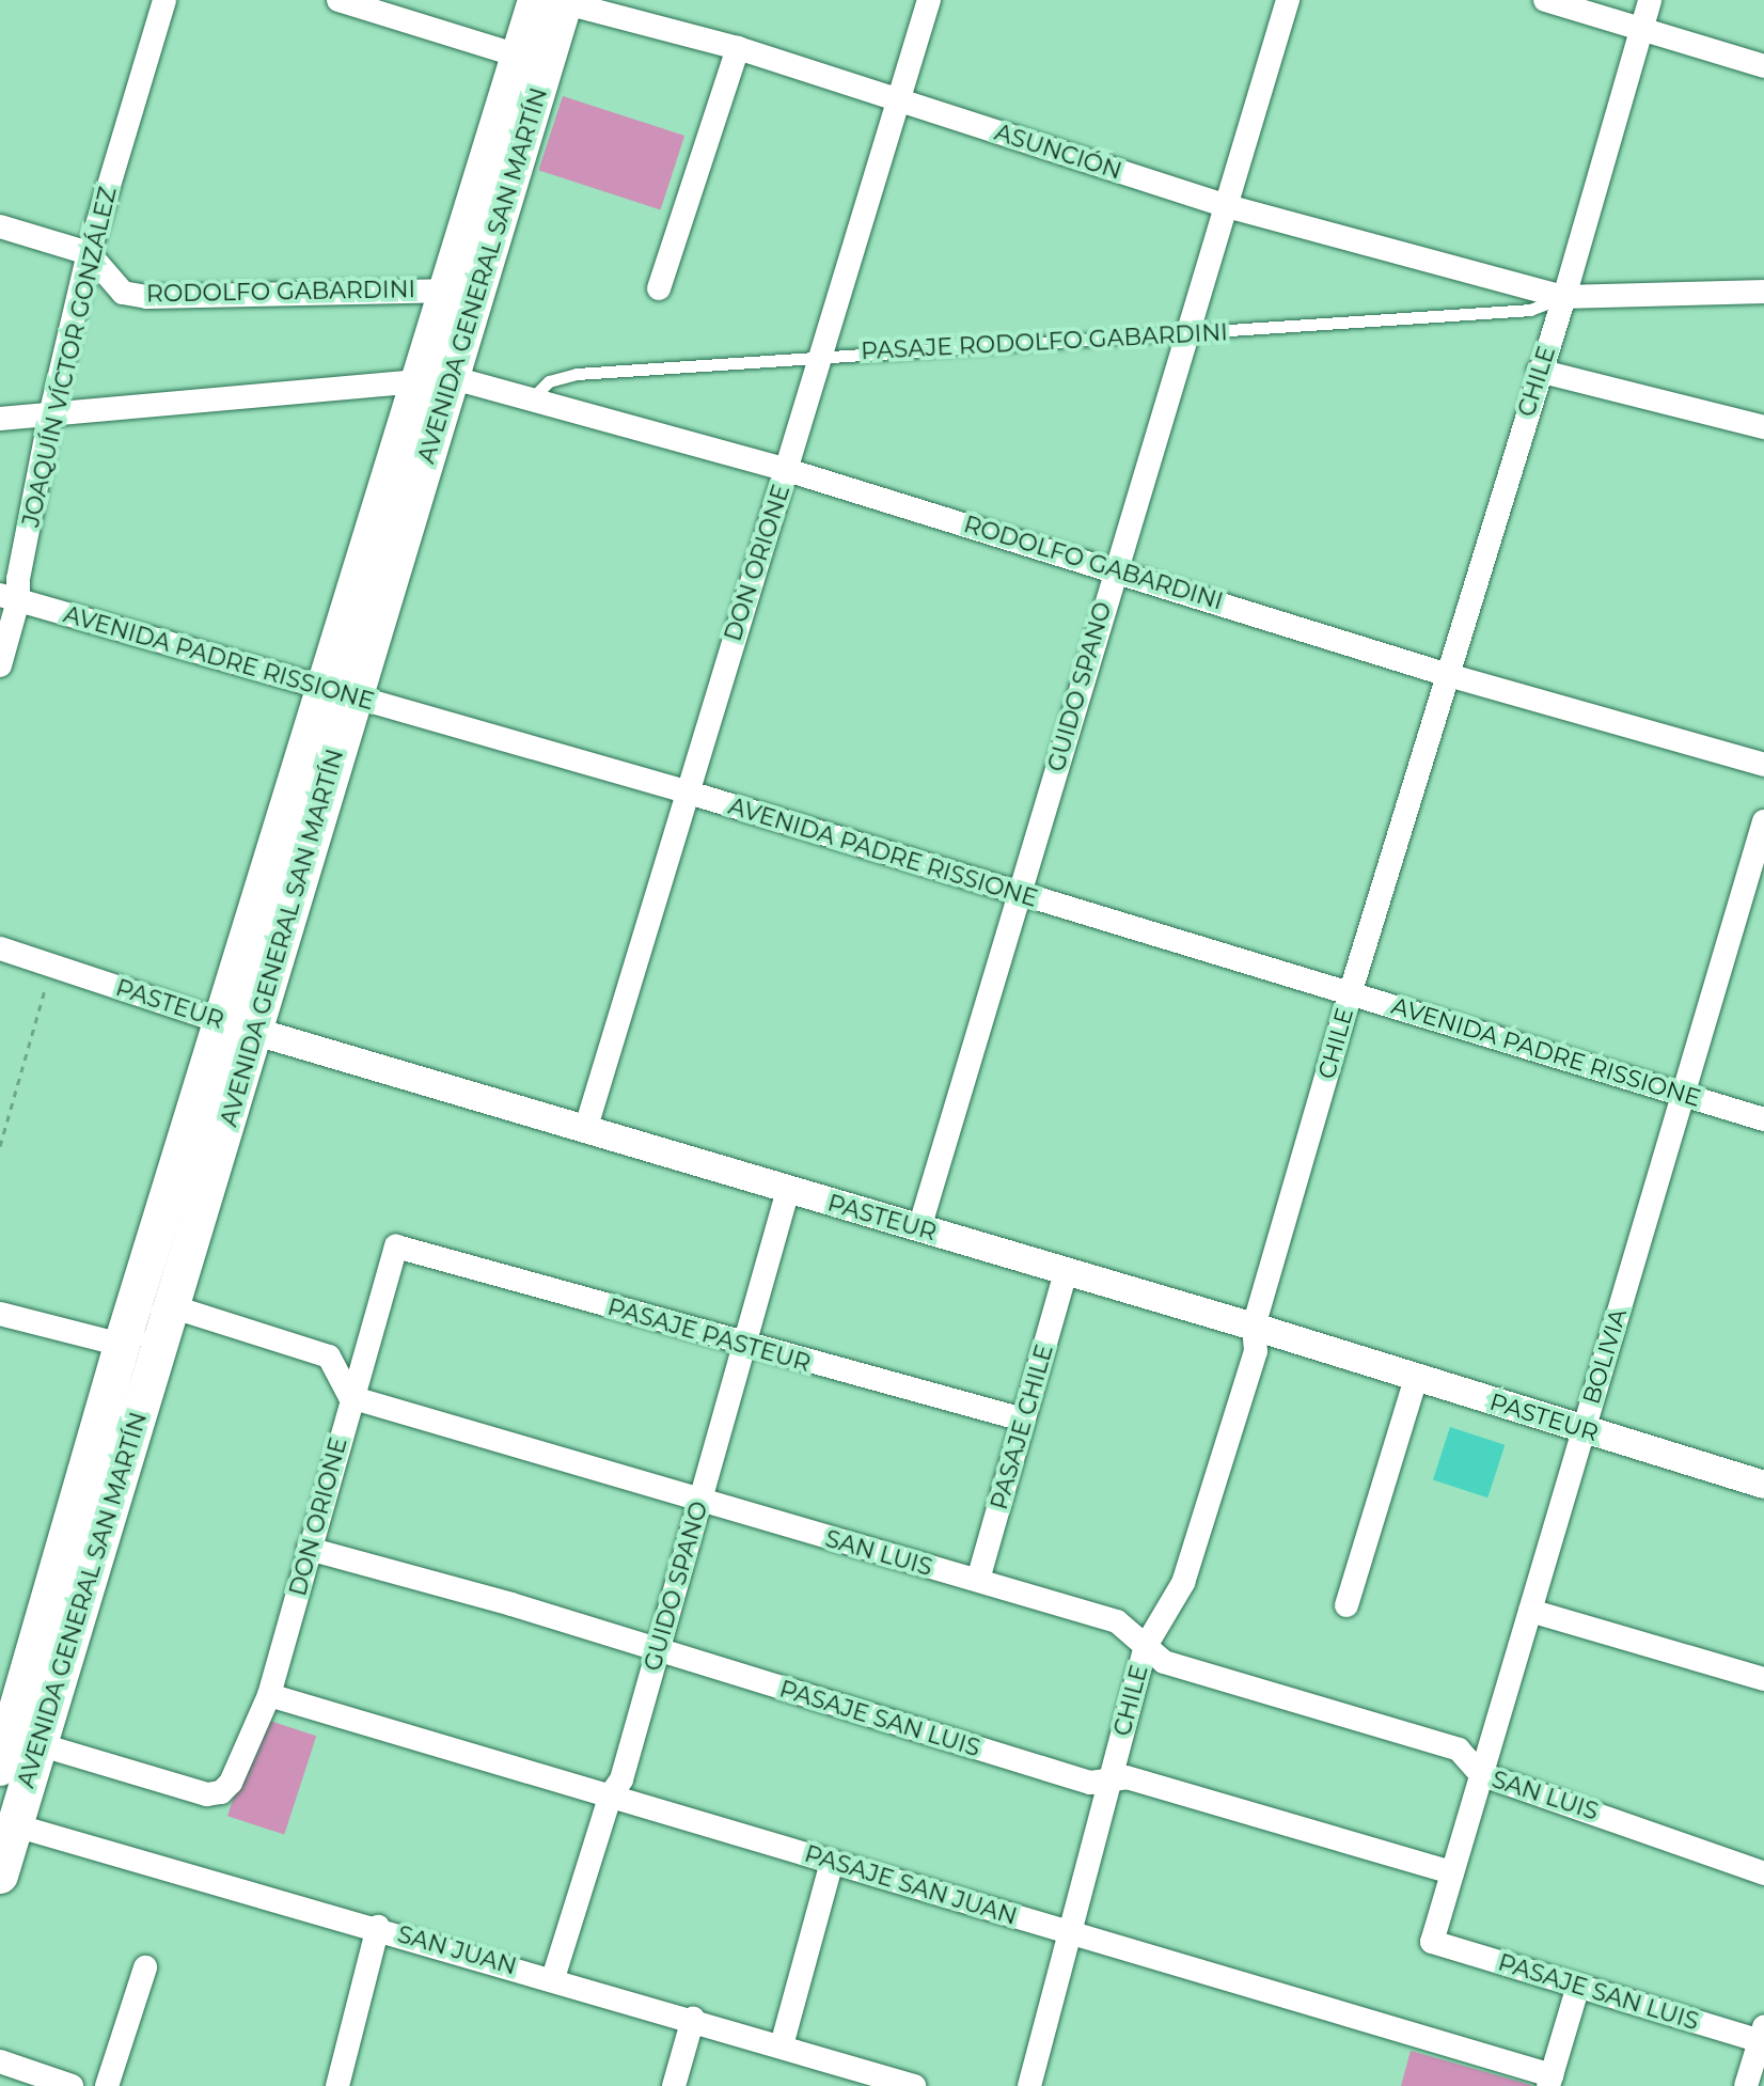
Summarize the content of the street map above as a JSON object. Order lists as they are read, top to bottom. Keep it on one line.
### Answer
{"streets":{"main road":["AVENIDA GENERAL SAN MARTÍN"],"street":["ASUNCIÓN","RODOLFO GABARDINI","JOAQUÍN VÍCTOR GONZÁLEZ","CHILE","DON ORIONE","AVENIDA PADRE RISSIONE","GUIDO SPANO","PASTEUR","PASAJE PASTEUR","BOLIVIA","PASAJE CHILE","SAN LUIS","PASAJE SAN LUIS","PASAJE SAN JUAN","SAN JUAN"],"lane":["PASAJE RODOLFO GABARDINI"]},"crossings":[["ASUNCIÓN","AVENIDA GENERAL SAN MARTÍN"],["ASUNCIÓN","PASAJE RODOLFO GABARDINI"],["ASUNCIÓN","CHILE"],["ASUNCIÓN","DON ORIONE"],["ASUNCIÓN","GUIDO SPANO"],["AVENIDA GENERAL SAN MARTÍN","RODOLFO GABARDINI"],["AVENIDA GENERAL SAN MARTÍN","DON ORIONE"],["AVENIDA GENERAL SAN MARTÍN","AVENIDA PADRE RISSIONE"],["AVENIDA GENERAL SAN MARTÍN","PASTEUR"],["AVENIDA GENERAL SAN MARTÍN","SAN JUAN"],["RODOLFO GABARDINI","PASAJE RODOLFO GABARDINI"],["RODOLFO GABARDINI","JOAQUÍN VÍCTOR GONZÁLEZ"],["RODOLFO GABARDINI","CHILE"],["RODOLFO GABARDINI","DON ORIONE"],["RODOLFO GABARDINI","GUIDO SPANO"],["PASAJE RODOLFO GABARDINI","CHILE"],["PASAJE RODOLFO GABARDINI","DON ORIONE"],["PASAJE RODOLFO GABARDINI","GUIDO SPANO"],["JOAQUÍN VÍCTOR GONZÁLEZ","AVENIDA PADRE RISSIONE"],["CHILE","AVENIDA PADRE RISSIONE"],["CHILE","PASTEUR"],["CHILE","SAN LUIS"],["CHILE","PASAJE SAN LUIS"],["CHILE","PASAJE SAN JUAN"],["DON ORIONE","AVENIDA PADRE RISSIONE"],["DON ORIONE","PASTEUR"],["DON ORIONE","PASAJE PASTEUR"],["DON ORIONE","SAN LUIS"],["DON ORIONE","PASAJE SAN LUIS"],["DON ORIONE","PASAJE SAN JUAN"],["AVENIDA PADRE RISSIONE","GUIDO SPANO"],["AVENIDA PADRE RISSIONE","BOLIVIA"],["GUIDO SPANO","PASTEUR"],["GUIDO SPANO","PASAJE PASTEUR"],["GUIDO SPANO","SAN LUIS"],["GUIDO SPANO","PASAJE SAN LUIS"],["GUIDO SPANO","PASAJE SAN JUAN"],["GUIDO SPANO","SAN JUAN"],["PASTEUR","BOLIVIA"],["PASTEUR","PASAJE CHILE"],["PASAJE PASTEUR","PASAJE CHILE"],["BOLIVIA","SAN LUIS"],["BOLIVIA","PASAJE SAN LUIS"],["PASAJE CHILE","SAN LUIS"]]}
